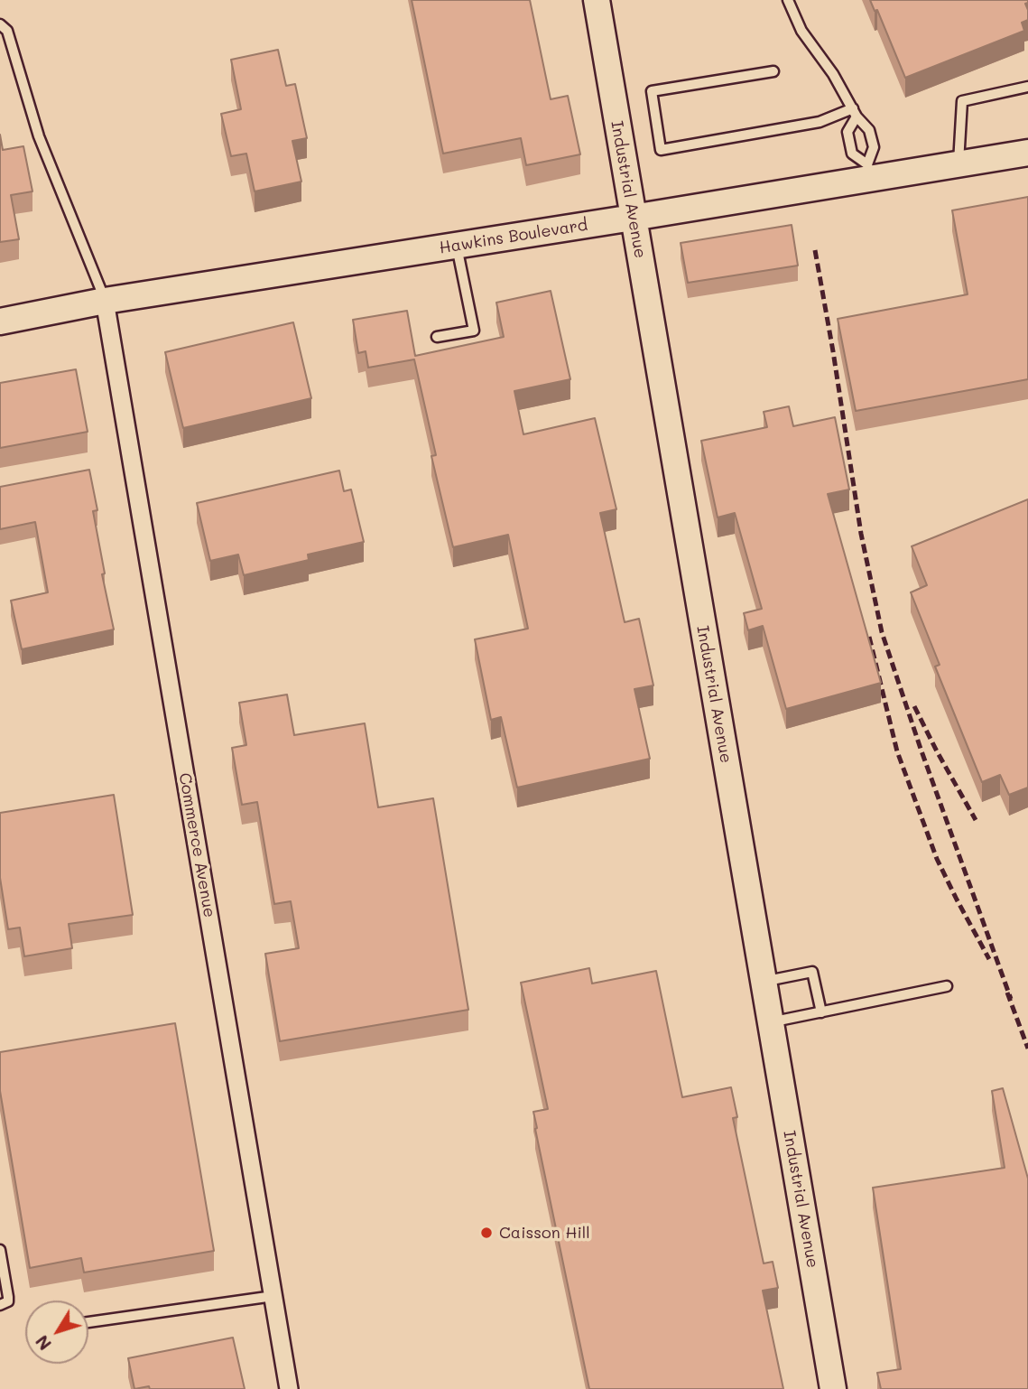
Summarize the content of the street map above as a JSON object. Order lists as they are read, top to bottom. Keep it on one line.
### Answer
{"streets":{"street":["Industrial Avenue","Hawkins Boulevard","Commerce Avenue"]},"crossings":[["Industrial Avenue","Hawkins Boulevard"],["Hawkins Boulevard","Commerce Avenue"]],"places":["Caisson Hill"],"north":"bottom left"}
